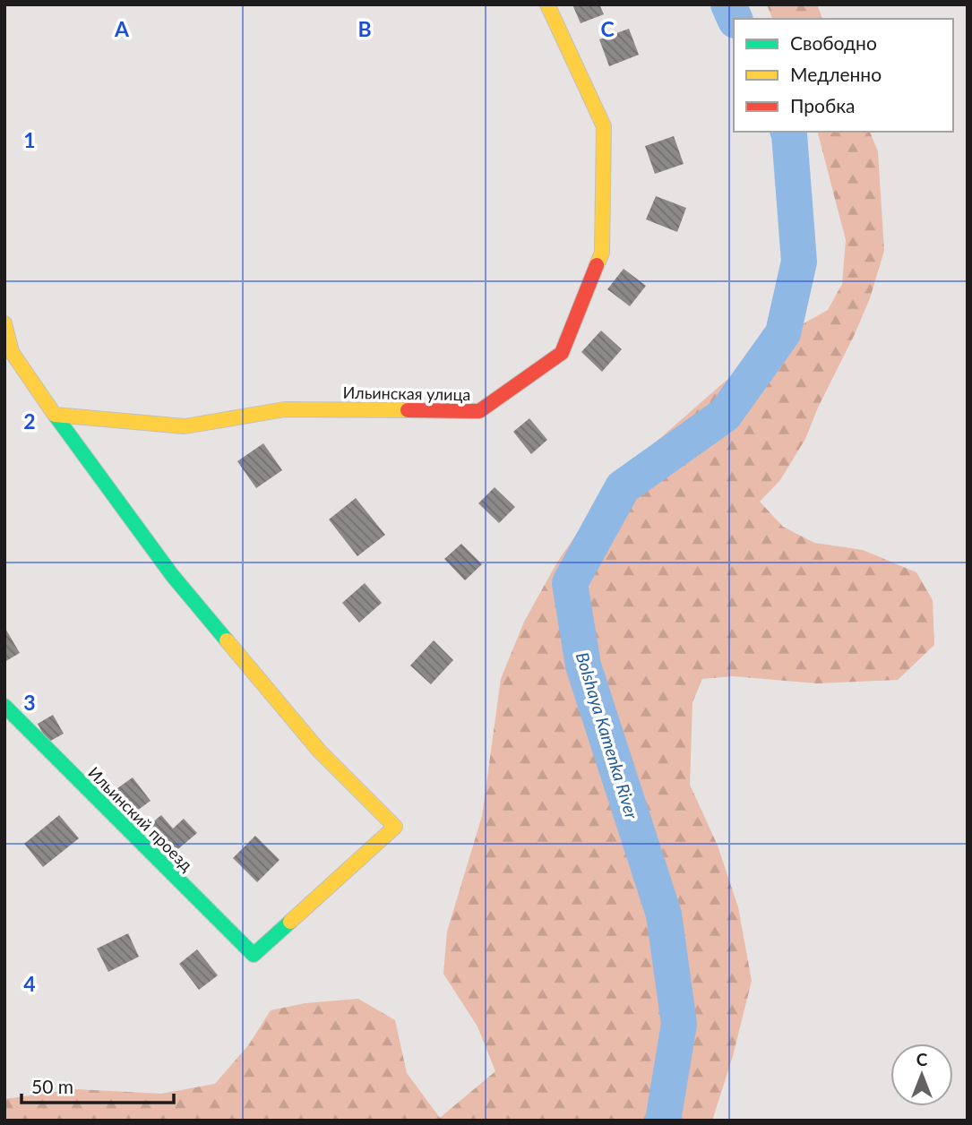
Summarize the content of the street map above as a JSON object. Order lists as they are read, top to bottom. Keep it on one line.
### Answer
{"streets":{"street":["Ильинская улица","Ильинский проезд"]},"crossings":[["Ильинская улица","Ильинский проезд"]],"water":["Bolshaya Kamenka River"],"legend":["Свободно","Медленно","Пробка"],"scale_bar":"50 m","north":"top","grid":{"columns":["A","B","C"],"rows":["1","2","3","4"]}}
